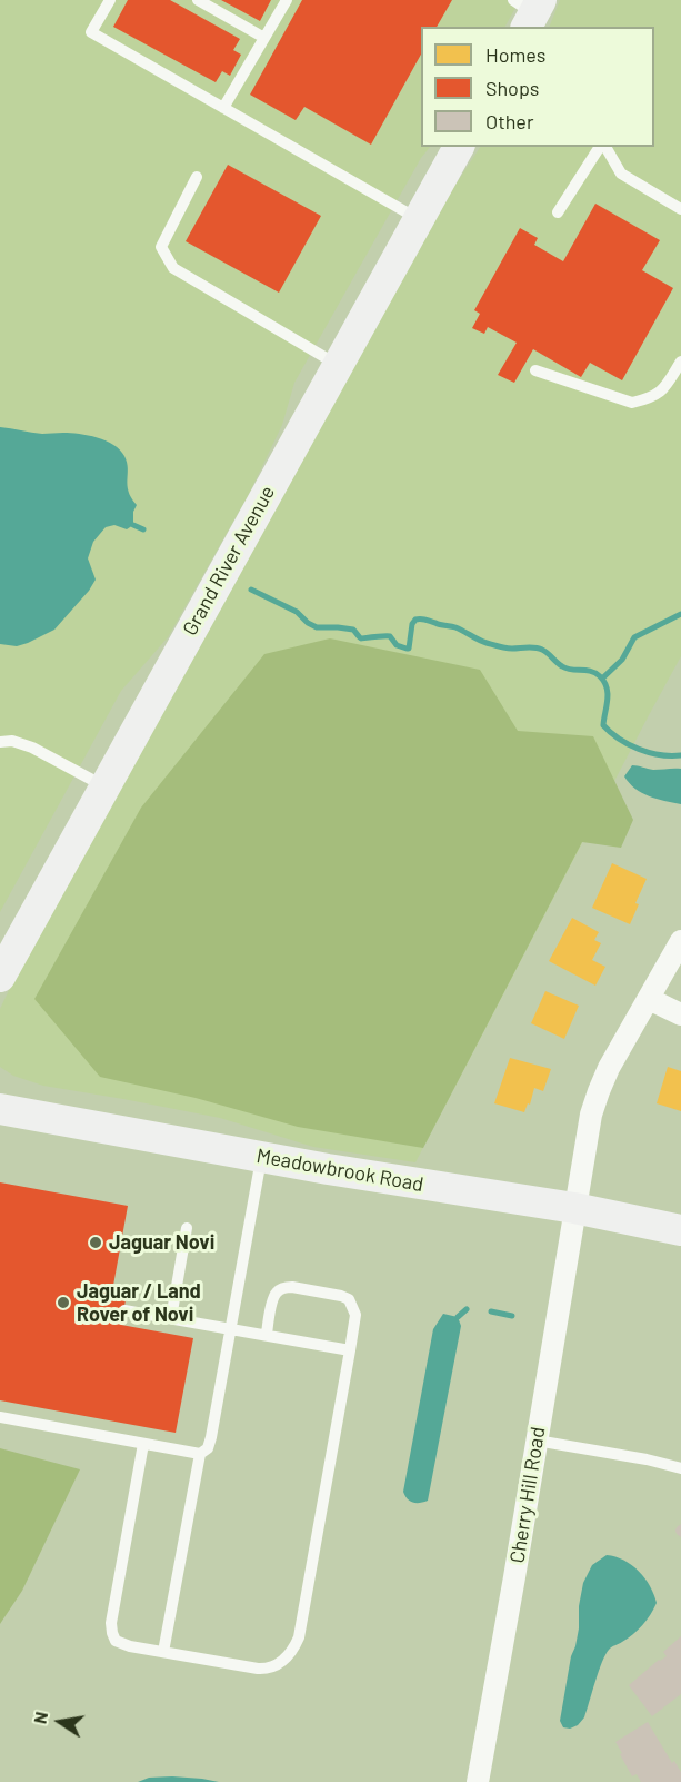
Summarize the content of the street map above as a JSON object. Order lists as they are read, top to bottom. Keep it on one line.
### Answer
{"streets":{"main road":["Grand River Avenue","Meadowbrook Road"],"street":["Cherry Hill Road"]},"crossings":[["Meadowbrook Road","Cherry Hill Road"]],"places":["Jaguar Novi","Jaguar / Land Rover of Novi"],"legend":["Homes","Shops","Other"],"north":"left"}
